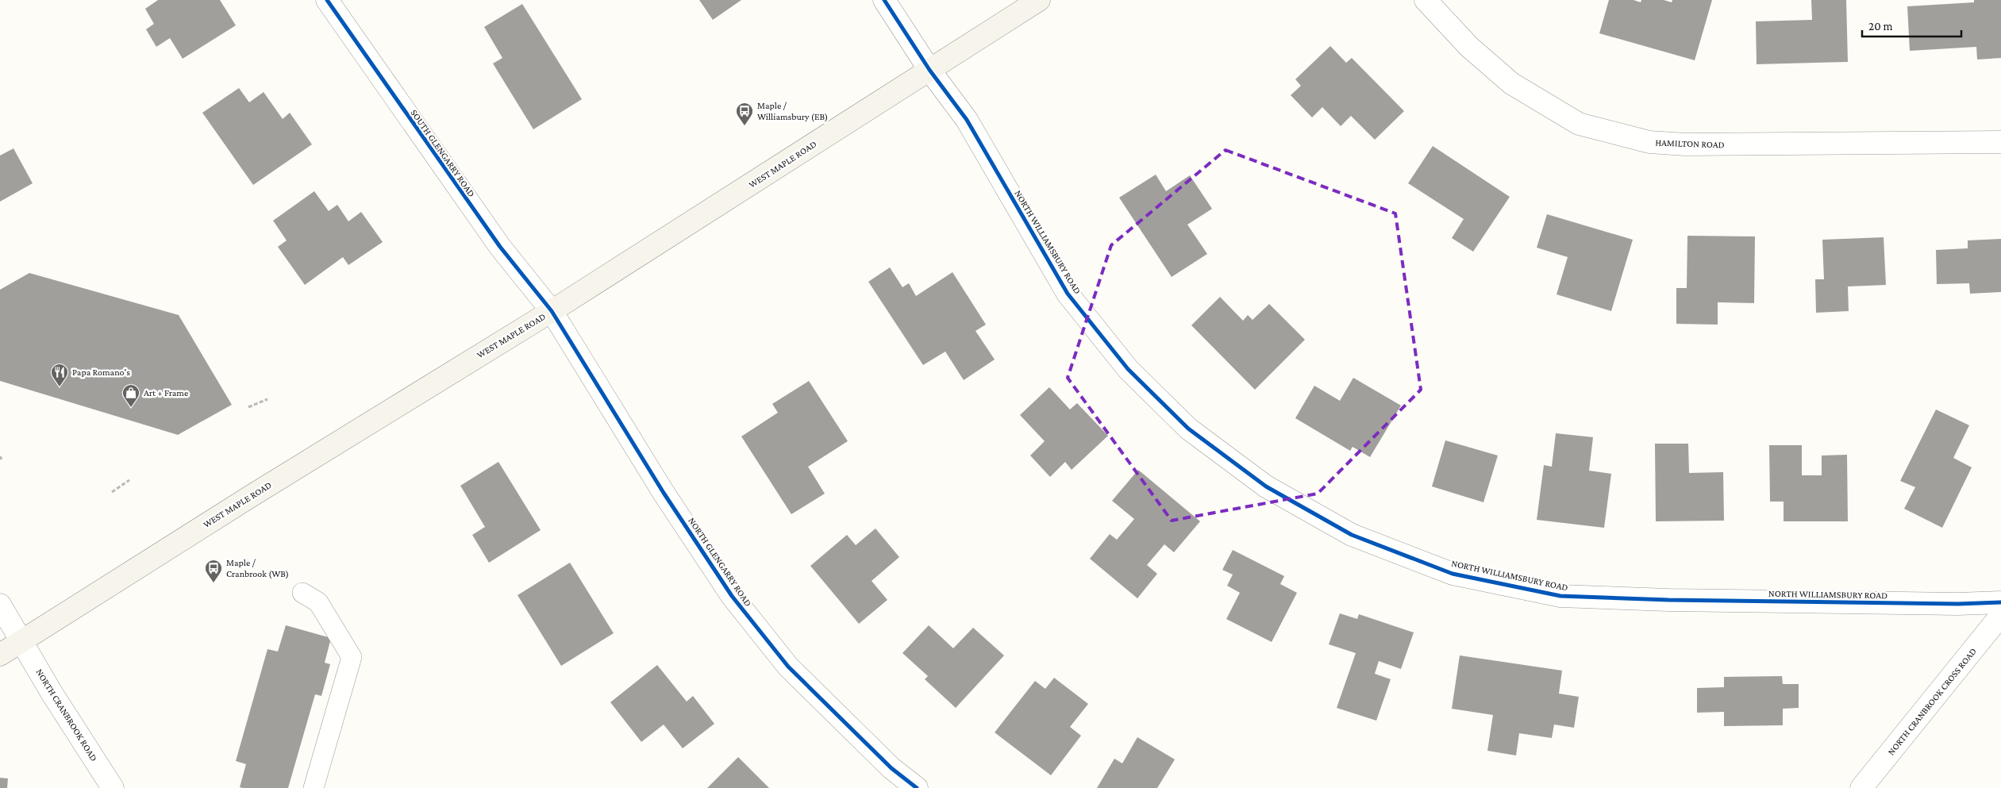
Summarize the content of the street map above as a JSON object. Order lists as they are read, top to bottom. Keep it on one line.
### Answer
{"streets":{"main road":["WEST MAPLE ROAD"],"street":["HAMILTON ROAD","SOUTH GLENGARRY ROAD","NORTH WILLIAMSBURY ROAD","NORTH GLENGARRY ROAD","NORTH CRANBROOK CROSS ROAD","NORTH CRANBROOK ROAD"]},"crossings":[["SOUTH GLENGARRY ROAD","WEST MAPLE ROAD"],["SOUTH GLENGARRY ROAD","NORTH GLENGARRY ROAD"],["WEST MAPLE ROAD","NORTH WILLIAMSBURY ROAD"],["WEST MAPLE ROAD","NORTH GLENGARRY ROAD"],["WEST MAPLE ROAD","NORTH CRANBROOK ROAD"]],"places":{"bus stop":["Maple / Williamsbury (EB)","Maple / Cranbrook (WB)"],"restaurant":["Papa Romano's"],"shop":["Art + Frame"]},"scale_bar":"20 m"}
